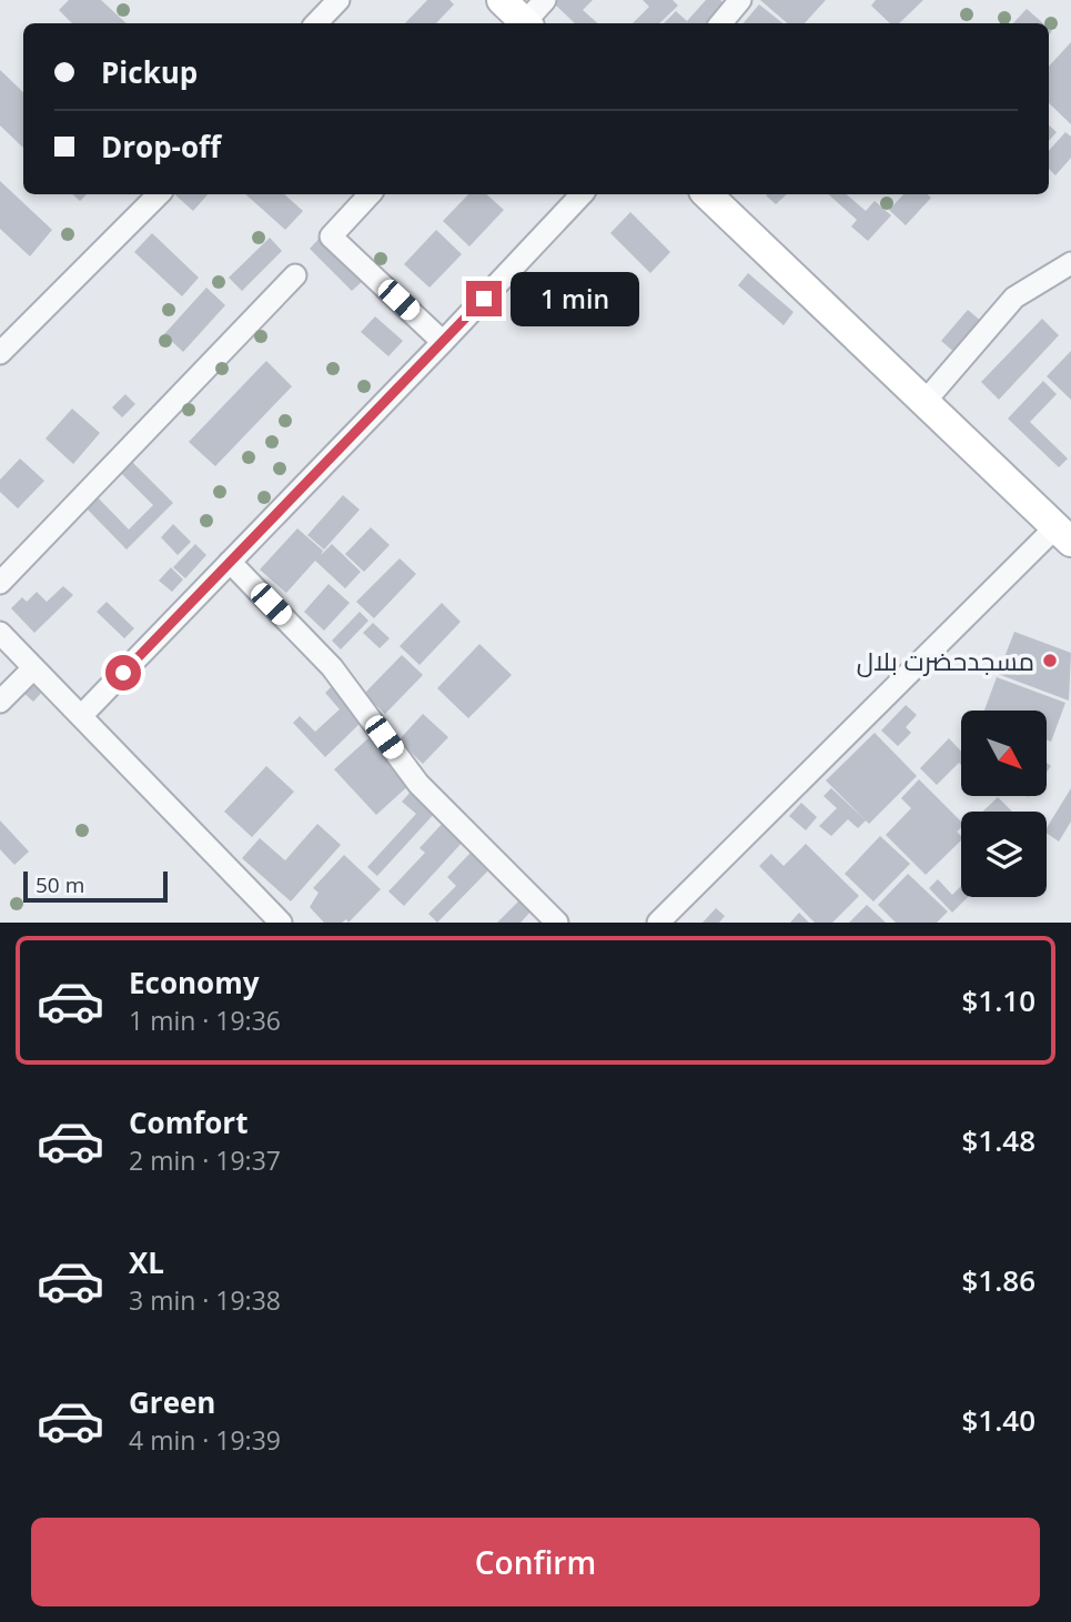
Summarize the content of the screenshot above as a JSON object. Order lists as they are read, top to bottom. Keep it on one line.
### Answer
{"places":["مسجدحضرت بلال"],"scale_bar":"50 m","north":"bottom right","page":{"banner":["Pickup","Drop-off"],"bubble":"1 min","scale":"50 m","list":[{"name":"Economy","note":"1 min · 19:36","value":"$1.10"},{"name":"Comfort","note":"2 min · 19:37","value":"$1.48"},{"name":"XL","note":"3 min · 19:38","value":"$1.86"},{"name":"Green","note":"4 min · 19:39","value":"$1.40"}],"buttons":"Confirm"}}
